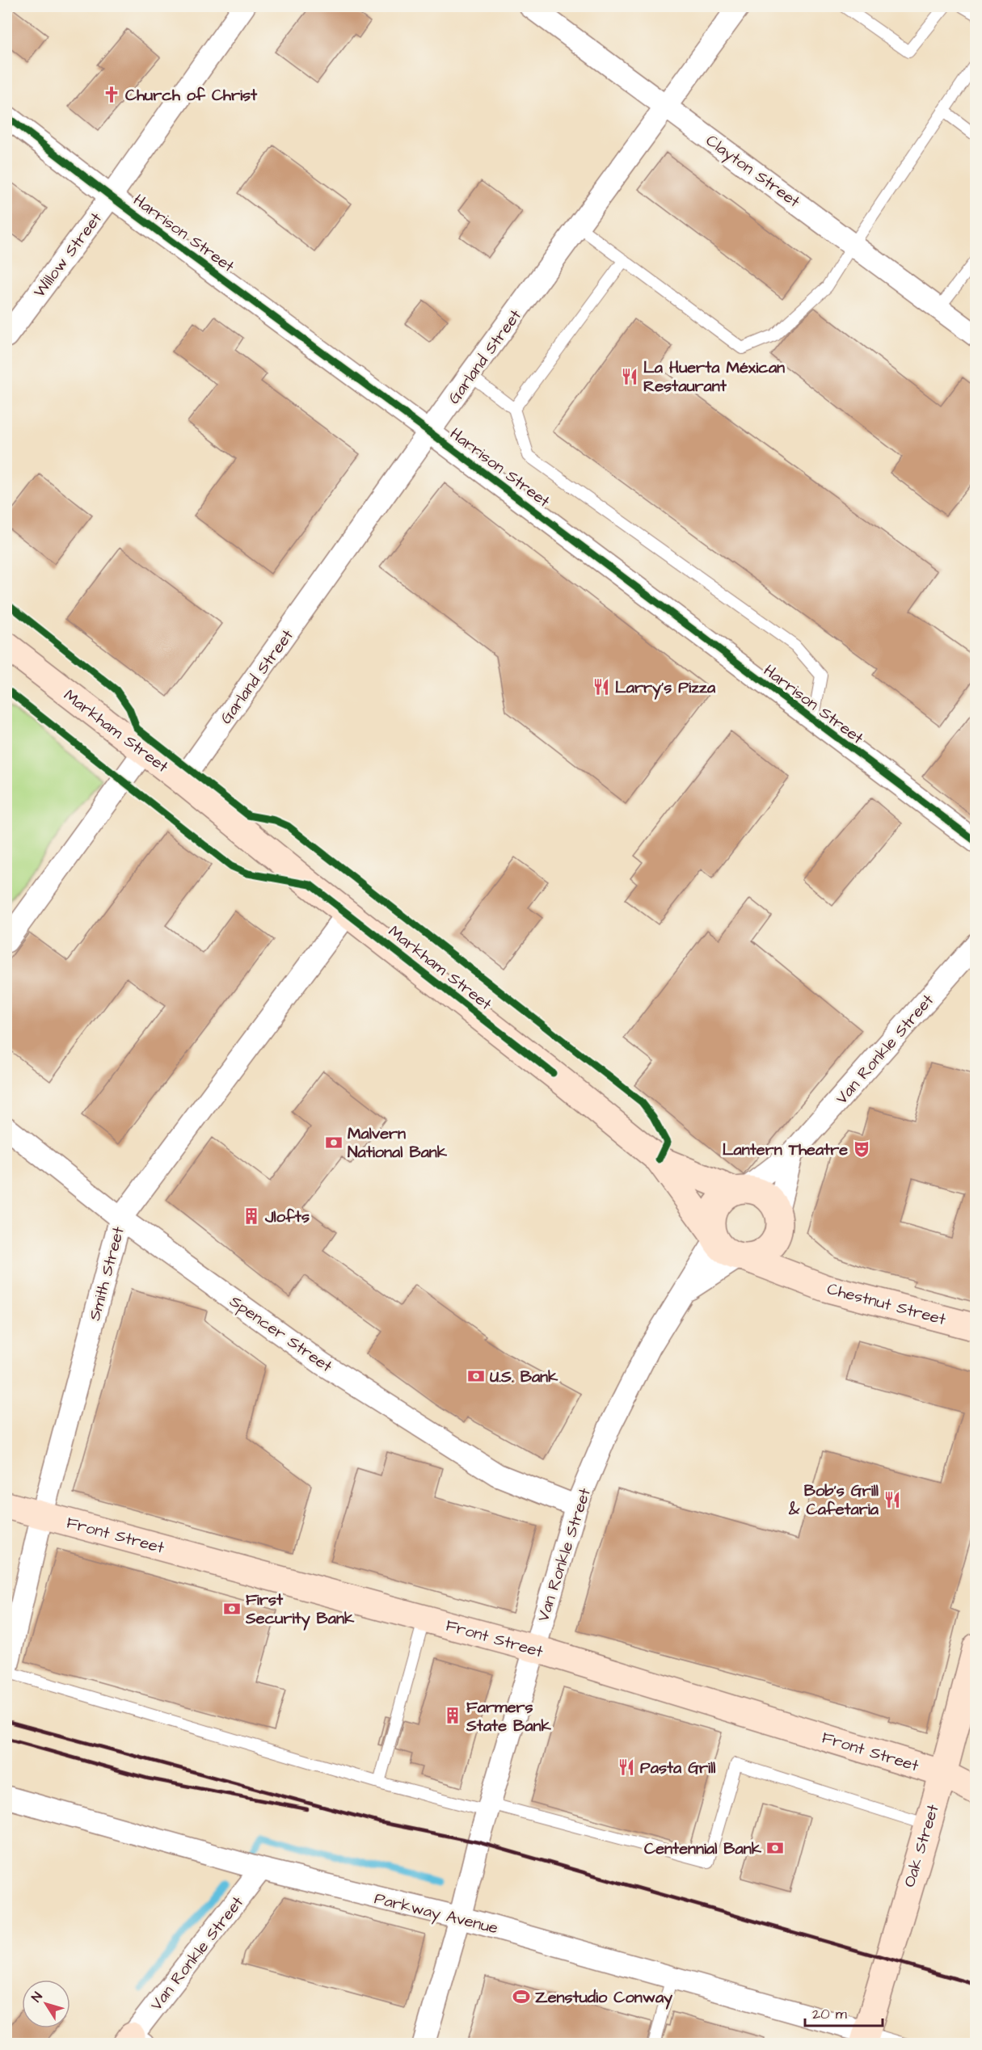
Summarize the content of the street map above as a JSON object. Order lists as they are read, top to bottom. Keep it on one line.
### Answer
{"streets":{"street":["Clayton Street","Harrison Street","Willow Street","Garland Street","Markham Street","Van Ronkle Street","Smith Street","Chestnut Street","Spencer Street","Front Street","Oak Street","Parkway Avenue"]},"crossings":[["Clayton Street","Garland Street"],["Harrison Street","Willow Street"],["Harrison Street","Garland Street"],["Garland Street","Markham Street"],["Markham Street","Van Ronkle Street"],["Markham Street","Smith Street"],["Markham Street","Chestnut Street"],["Van Ronkle Street","Chestnut Street"],["Van Ronkle Street","Spencer Street"],["Van Ronkle Street","Front Street"],["Van Ronkle Street","Parkway Avenue"],["Smith Street","Spencer Street"],["Smith Street","Front Street"],["Front Street","Oak Street"],["Oak Street","Parkway Avenue"]],"places":{"church":["Church of Christ"],"restaurant":["La Huerta Méxican Restaurant","Larry's Pizza","Bob's Grill & Cafetaria","Pasta Grill"],"bank":["Malvern National Bank","U.S. Bank","First Security Bank","Centennial Bank"],"theatre":["Lantern Theatre"],"building":["Jlofts","Farmers State Bank"],"sports":["Zenstudio Conway"]},"scale_bar":"20 m","north":"top left"}
